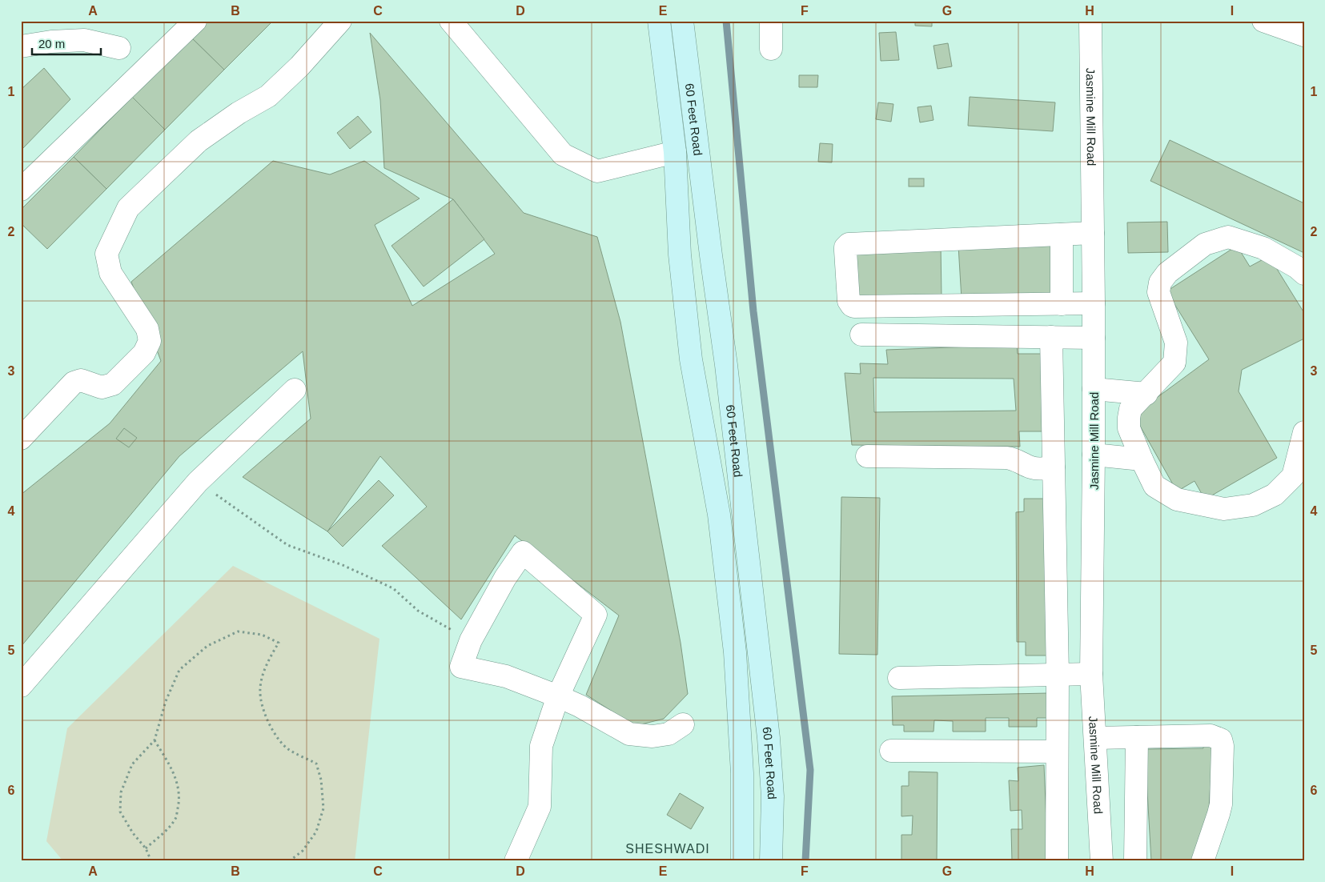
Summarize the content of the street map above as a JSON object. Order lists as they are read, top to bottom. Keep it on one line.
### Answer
{"streets":{"main road":["60 Feet Road"],"street":["Jasmine Mill Road"]},"districts":["SHESHWADI"],"scale_bar":"20 m","grid":{"columns":["A","B","C","D","E","F","G","H","I"],"rows":["1","2","3","4","5","6"]}}
